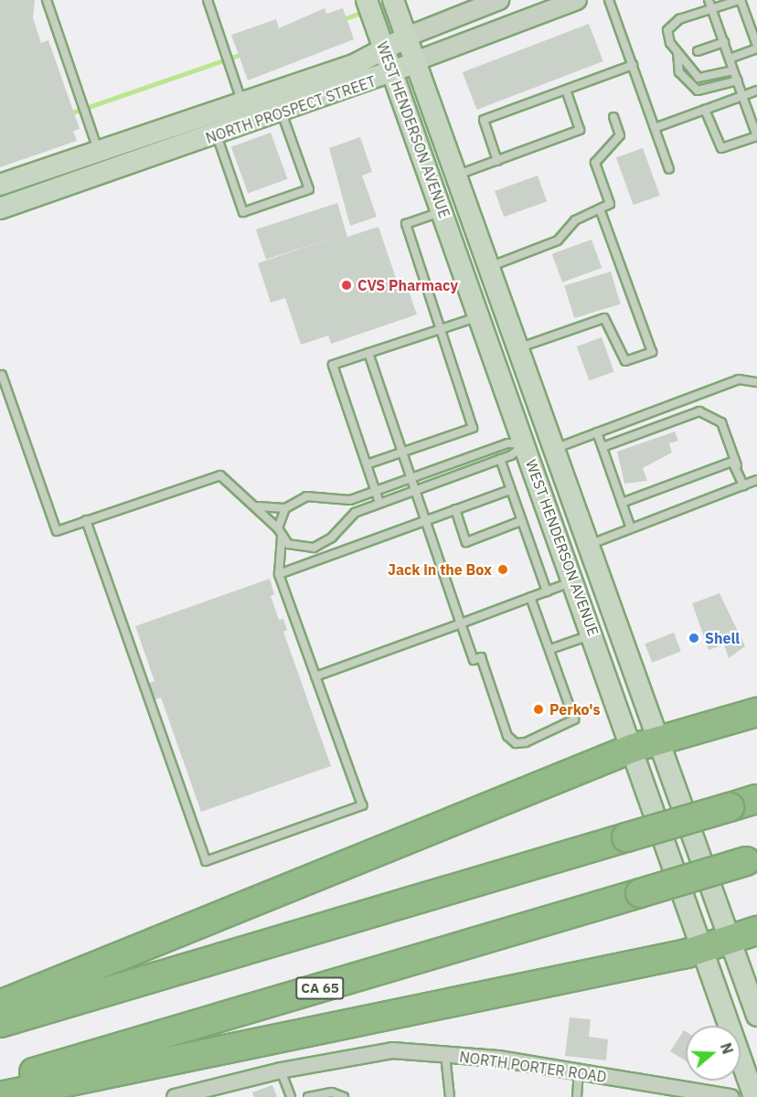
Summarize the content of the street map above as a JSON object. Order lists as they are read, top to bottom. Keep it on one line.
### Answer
{"streets":{"highway":["CA 65"],"main road":["NORTH PROSPECT STREET","WEST HENDERSON AVENUE"],"street":["NORTH PORTER ROAD"]},"crossings":[["NORTH PROSPECT STREET","WEST HENDERSON AVENUE"]],"places":["CVS Pharmacy","Jack in the Box","Shell","Perko's"],"north":"right"}
